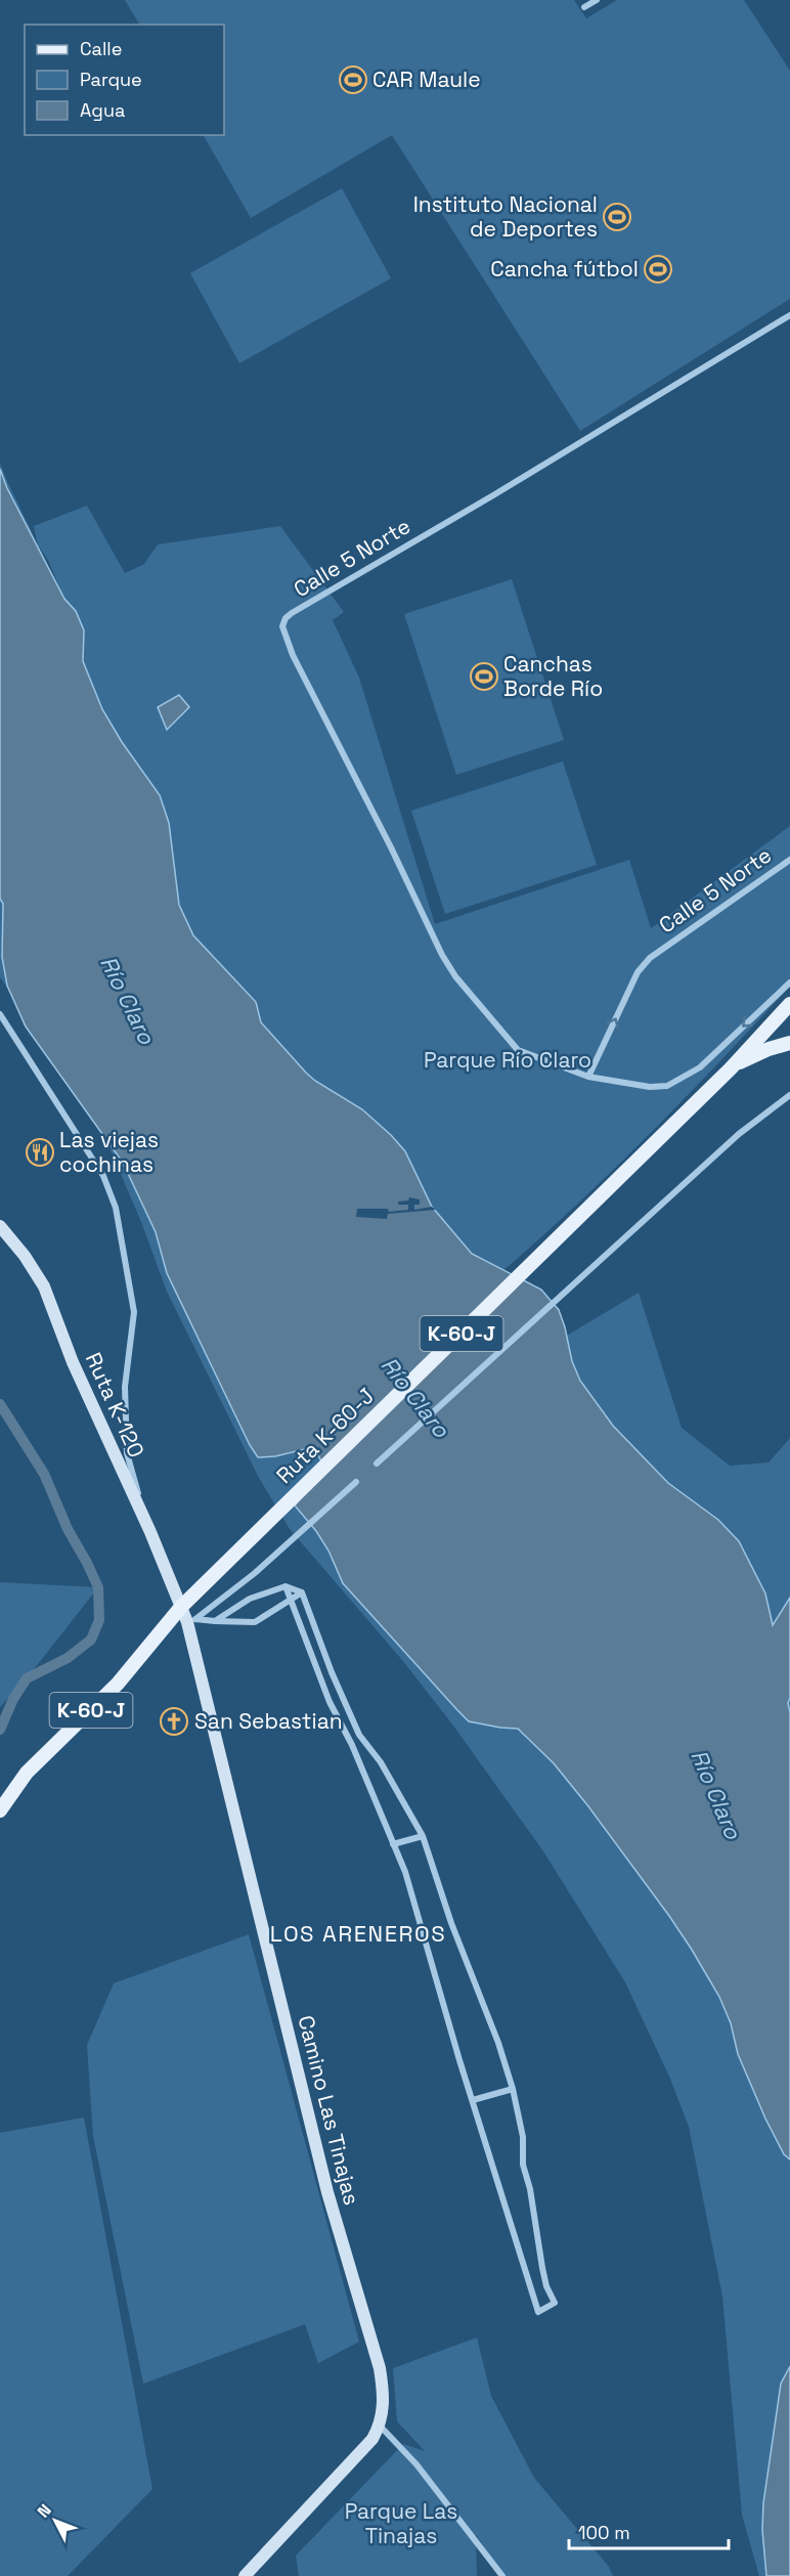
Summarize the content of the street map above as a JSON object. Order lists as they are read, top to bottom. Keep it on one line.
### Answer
{"streets":{"main road":["K-60-J","Ruta K-60-J"],"street":["Calle 5 Norte","Ruta K-120","Camino Las Tinajas"]},"crossings":[["K-60-J","Ruta K-60-J"],["Ruta K-120","Ruta K-60-J"],["Ruta K-120","Camino Las Tinajas"],["Ruta K-60-J","Camino Las Tinajas"]],"districts":["LOS ARENEROS"],"water":["Río Claro"],"parks":["Parque Río Claro","Parque Las Tinajas"],"places":{"sports":["CAR Maule","Instituto Nacional de Deportes","Cancha fútbol","Canchas Borde Río"],"restaurant":["Las viejas cochinas"],"church":["San Sebastian"]},"legend":["Calle","Parque","Agua"],"scale_bar":"100 m","north":"top left"}
